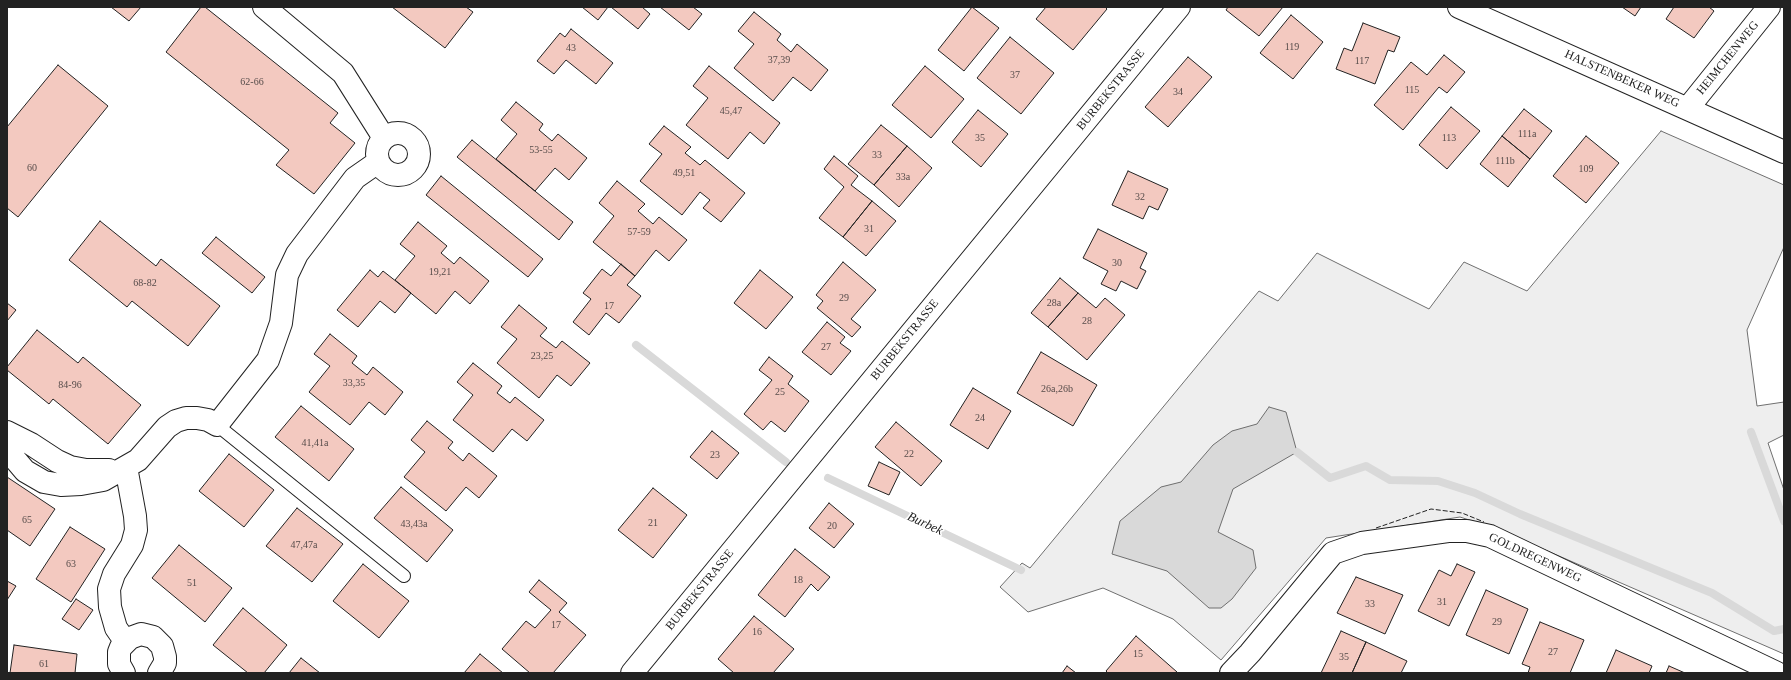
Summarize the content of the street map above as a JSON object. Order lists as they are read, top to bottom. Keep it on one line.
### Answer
{"streets":{"street":["HEIMCHENWEG","HALSTENBEKER WEG","BURBEKSTRASSE","GOLDREGENWEG"]},"crossings":[["HEIMCHENWEG","HALSTENBEKER WEG"]],"water":["Burbek"],"house_numbers":["119","43","37,39","117","37","62-66","115","34","45,47","111a","35","113","53-55","33","111b","60","109","49,51","33a","32","31","57-59","30","19,21","68-82","29","28a","17","28","27","23,25","33,35","84-96","26a,26b","25","24","41,41a","22","23","65","21","43,43a","20","47,47a","63","18","51","31","33","29","17","16","27","15","35","61"]}
